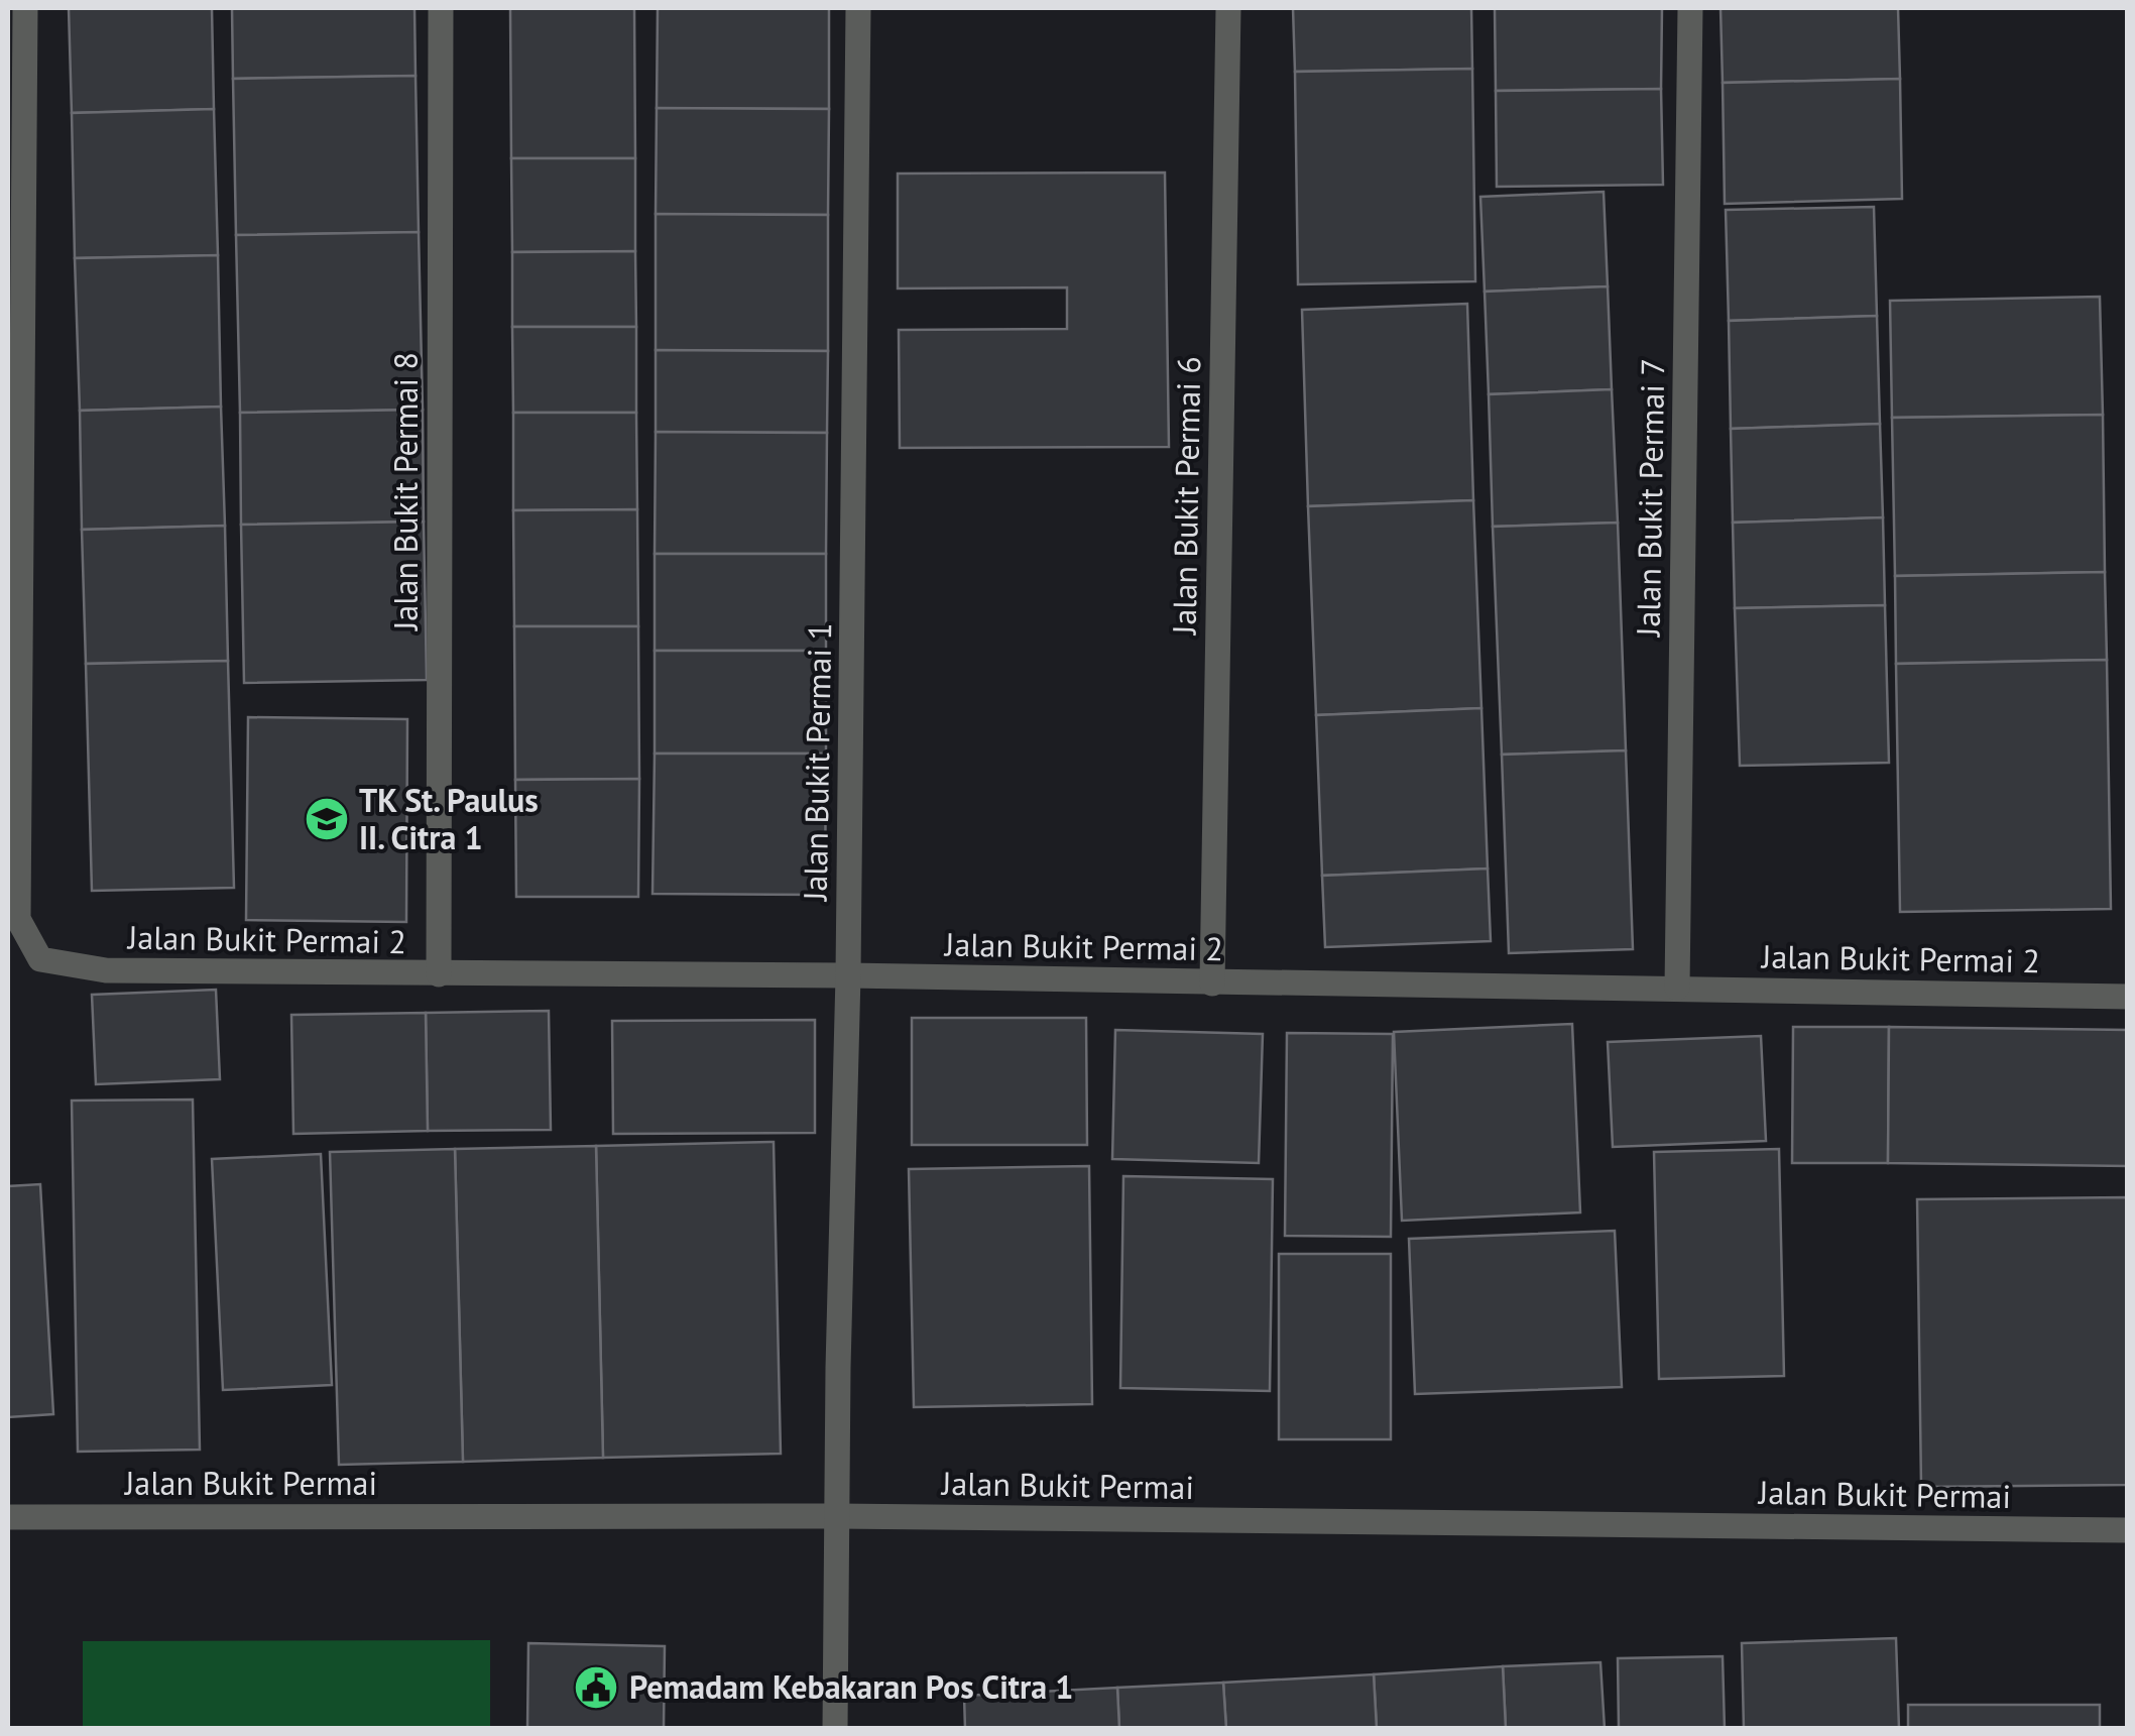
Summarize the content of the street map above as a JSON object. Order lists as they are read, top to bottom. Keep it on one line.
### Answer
{"streets":{"street":["Jalan Bukit Permai 8","Jalan Bukit Permai 6","Jalan Bukit Permai 7","Jalan Bukit Permai 1","Jalan Bukit Permai 2","Jalan Bukit Permai"]},"crossings":[["Jalan Bukit Permai 8","Jalan Bukit Permai 2"],["Jalan Bukit Permai 6","Jalan Bukit Permai 2"],["Jalan Bukit Permai 7","Jalan Bukit Permai 2"],["Jalan Bukit Permai 1","Jalan Bukit Permai 2"],["Jalan Bukit Permai 1","Jalan Bukit Permai"]],"places":{"school or university":["TK St. Paulus II. Citra 1"],"public building":["Pemadam Kebakaran Pos Citra 1"]}}
